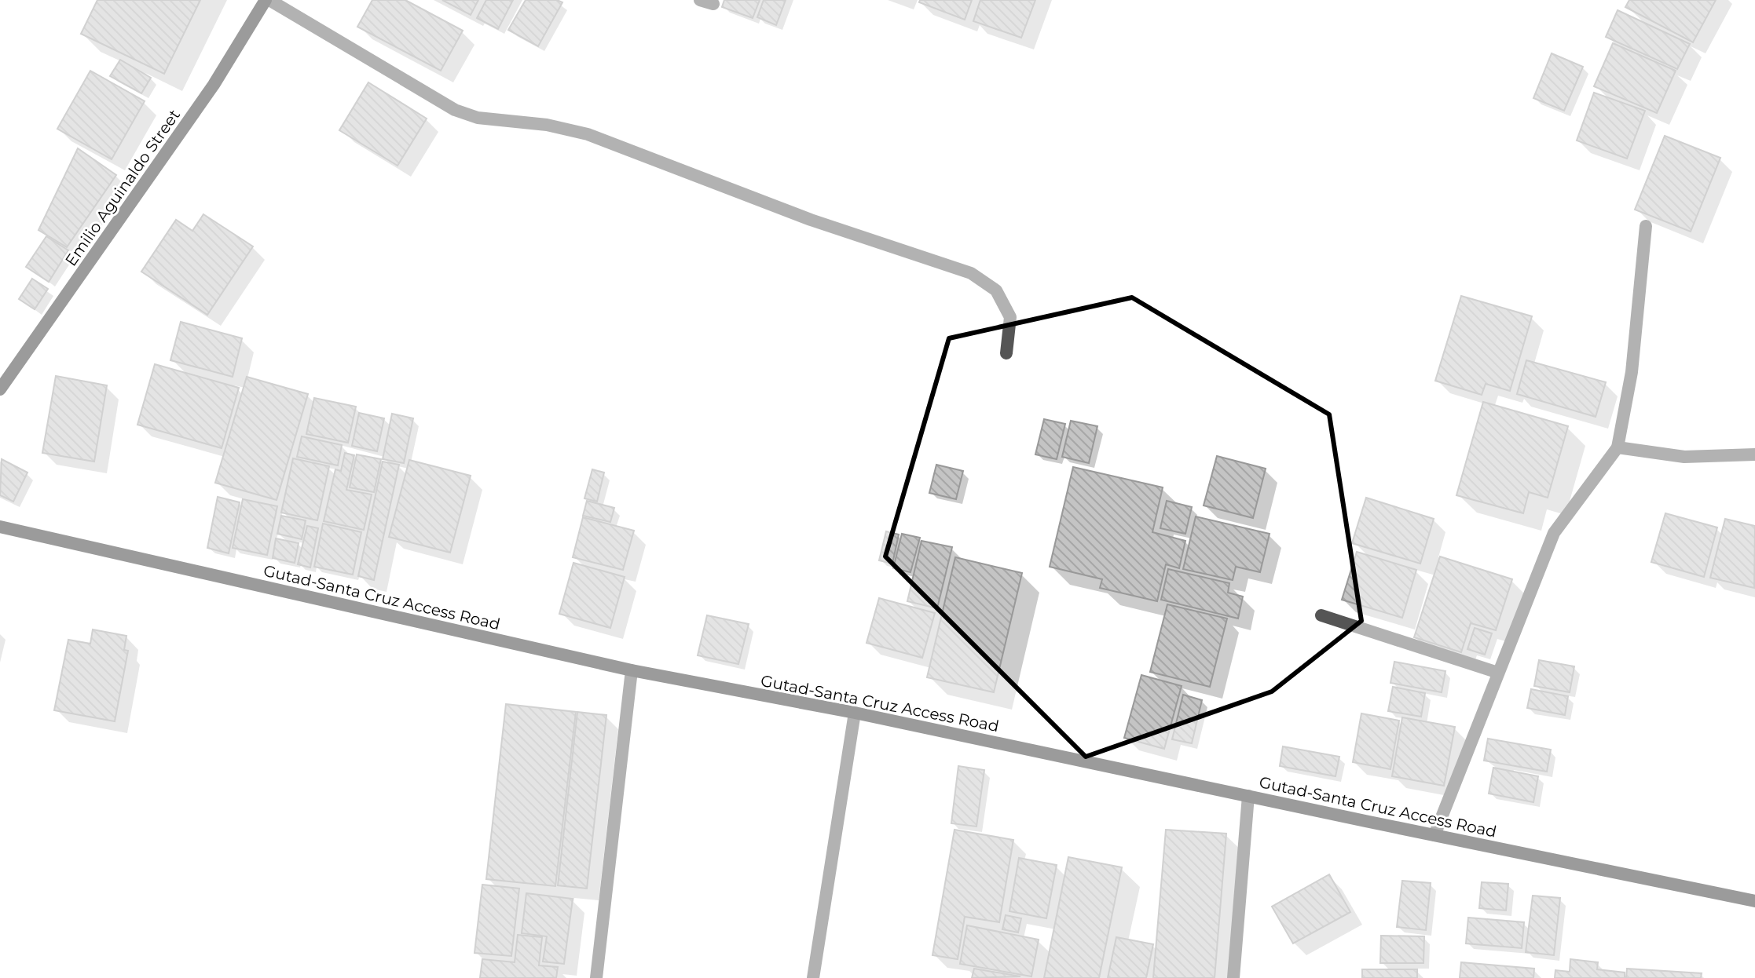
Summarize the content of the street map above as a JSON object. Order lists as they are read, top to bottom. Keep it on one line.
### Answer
{"streets":{"main road":["Emilio Aguinaldo Street","Gutad-Santa Cruz Access Road"]}}
